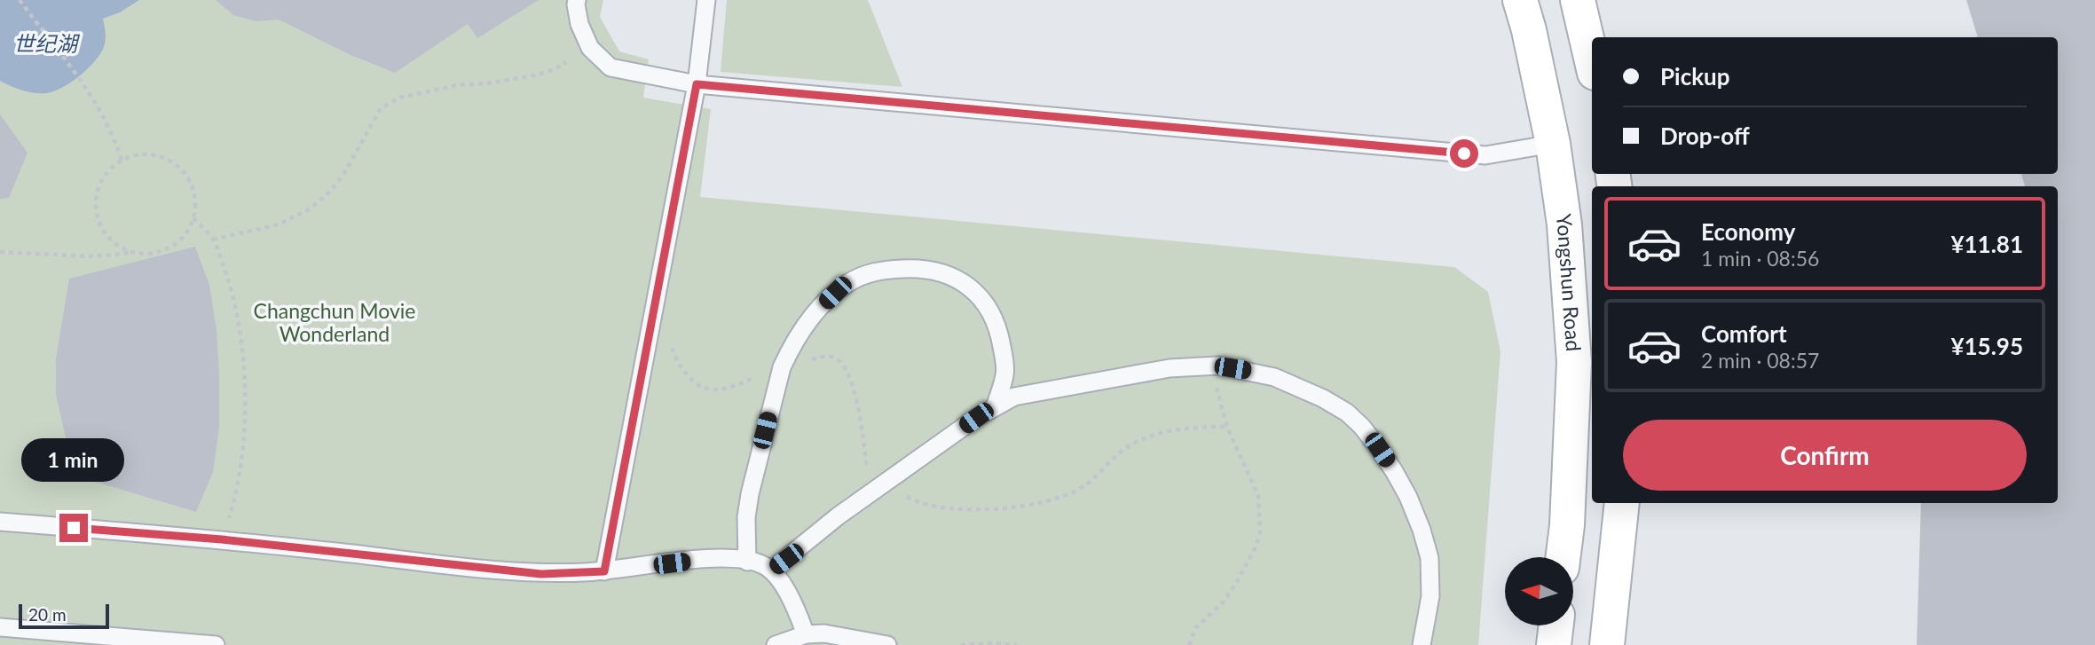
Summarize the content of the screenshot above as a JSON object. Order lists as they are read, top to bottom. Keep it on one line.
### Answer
{"streets":{"main road":["Yongshun Road"]},"water":["世纪湖"],"parks":["Changchun Movie Wonderland"],"scale_bar":"20 m","north":"left","page":{"banner":["Pickup","Drop-off"],"list":[{"name":"Economy","note":"1 min · 08:56","value":"¥11.81"},{"name":"Comfort","note":"2 min · 08:57","value":"¥15.95"}],"buttons":"Confirm","bubble":"1 min","scale":"20 m"}}
